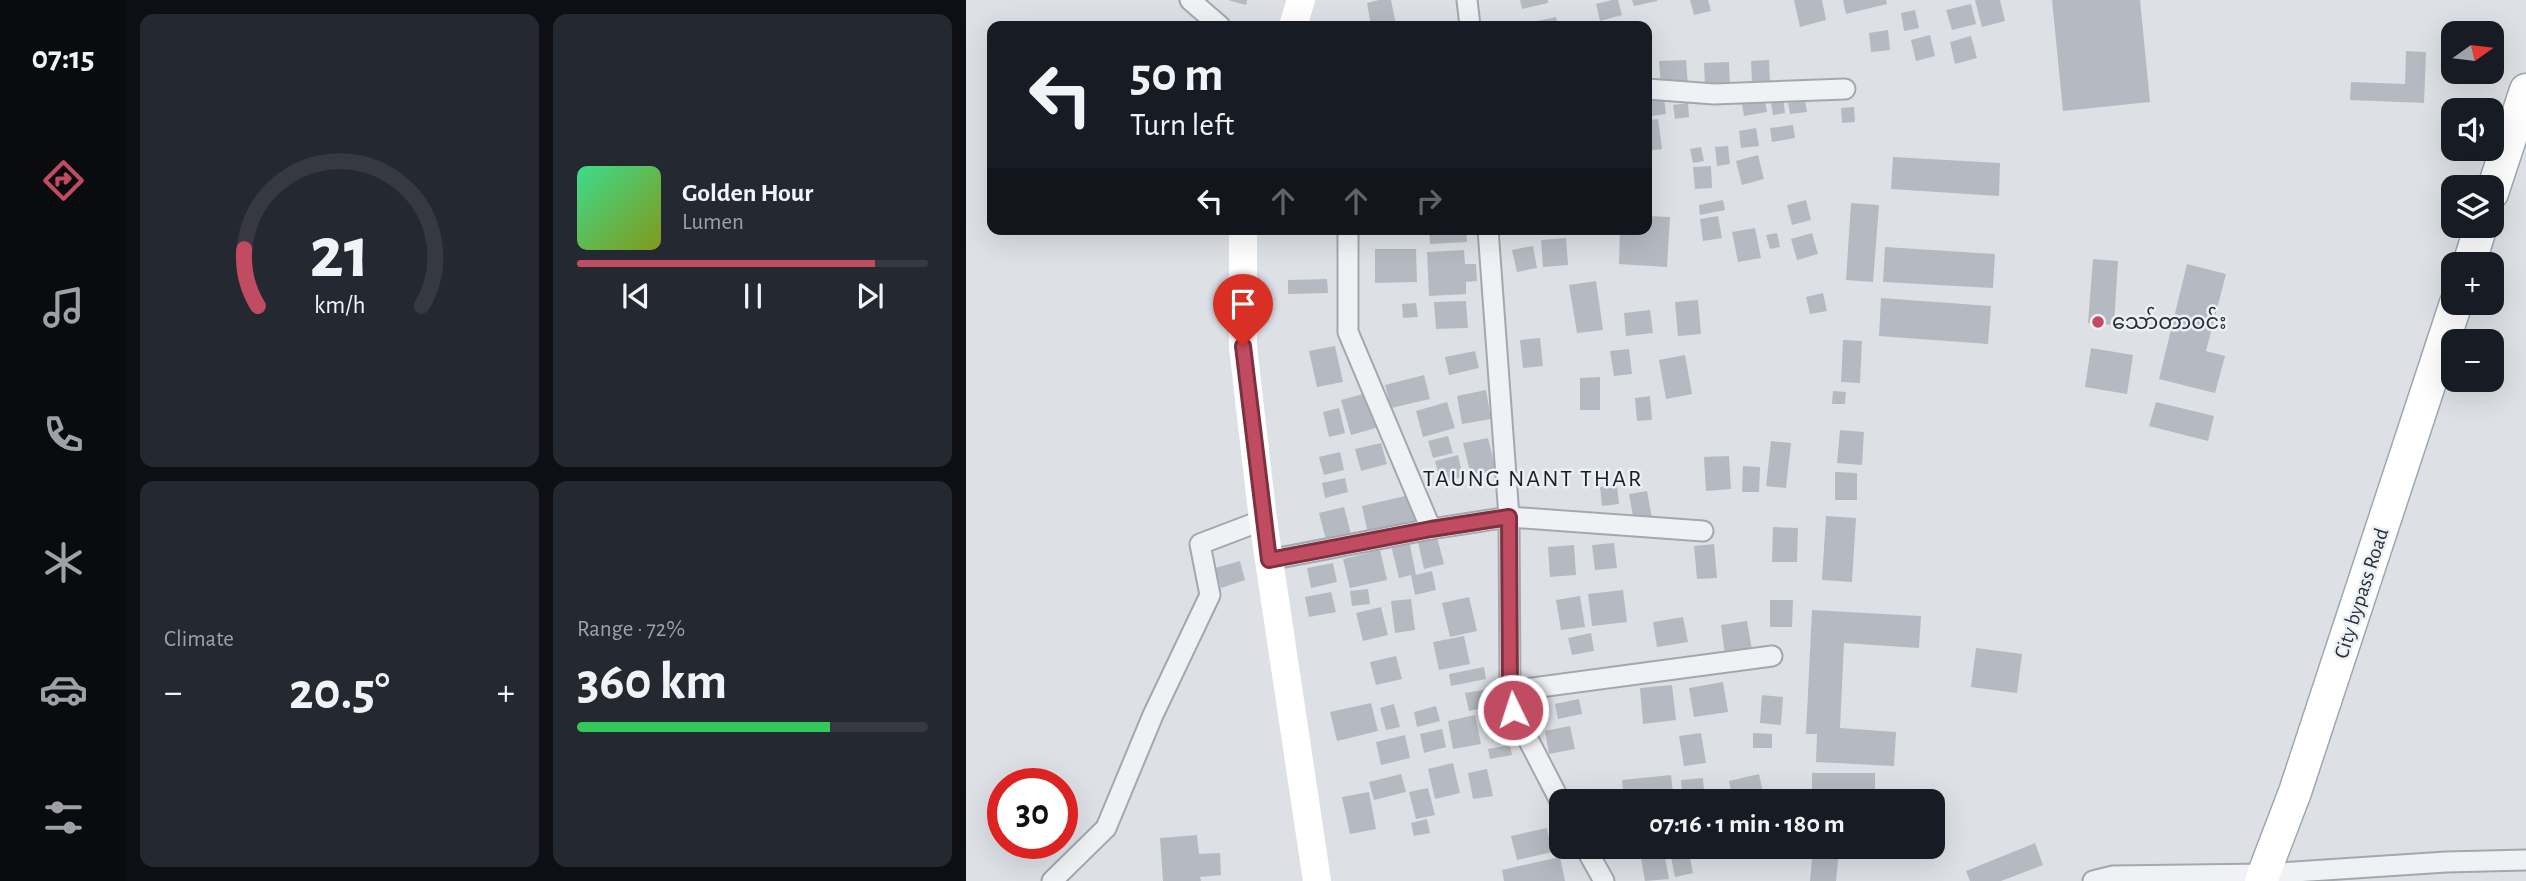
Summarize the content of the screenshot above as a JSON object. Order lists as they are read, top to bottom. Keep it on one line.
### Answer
{"streets":{"main road":["City bypass Road"]},"districts":["TAUNG NANT THAR"],"places":["သော်တာဝင်း"],"north":"right","page":{"tabs":"07:15","map_buttons":["+","−"],"turn":["50 m","Turn left"],"song":["Golden Hour","Lumen"],"tile":["Climate",["Range · 72%","360 km"]],"heat":["−","20.5°","+"],"limit":"30","trip":"07:16 · 1 min · 180 m","gauge":["21","km/h"]}}
